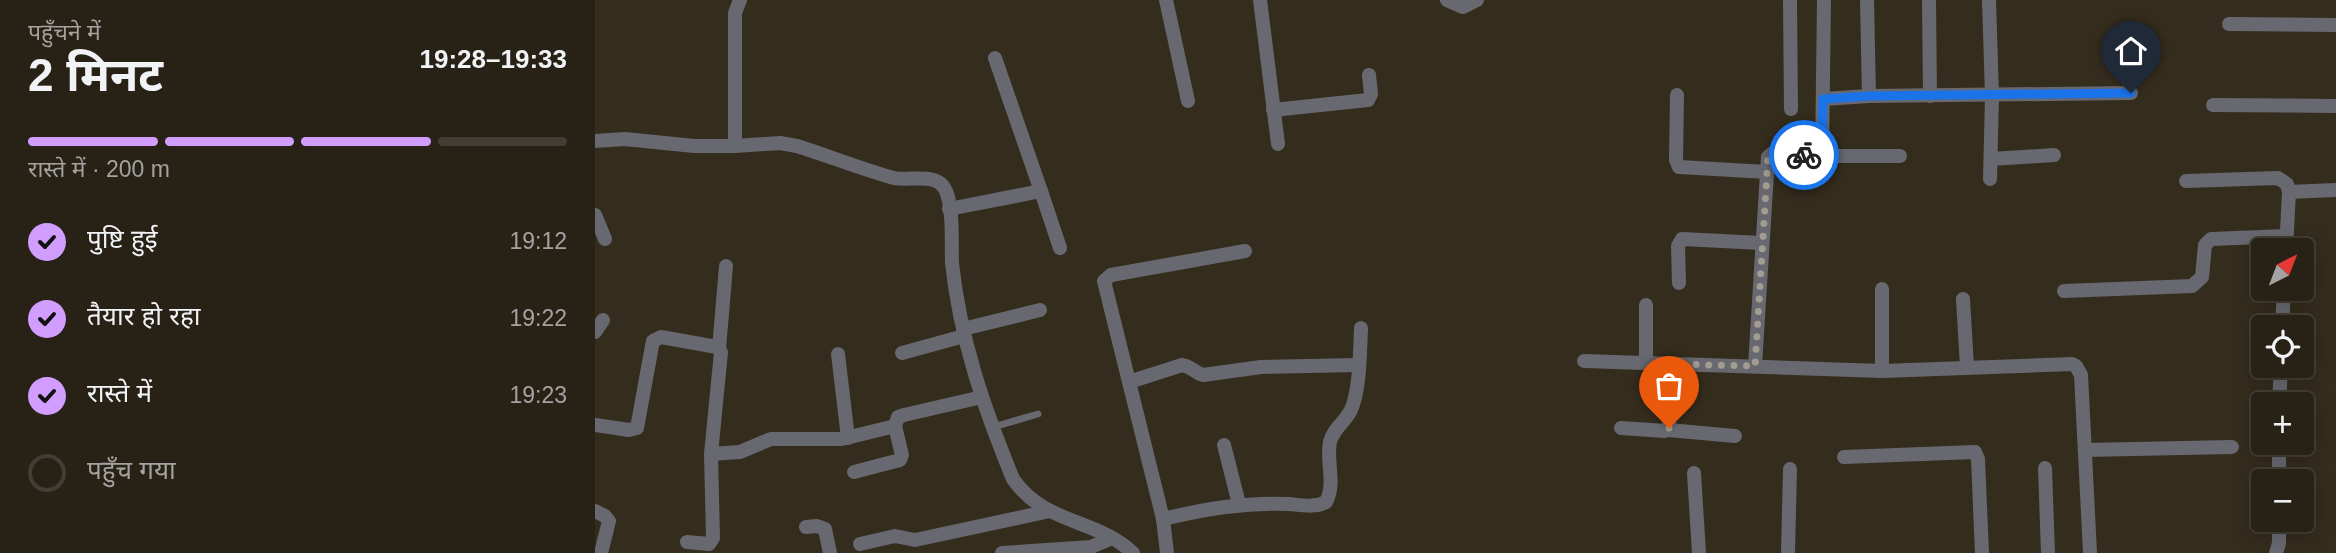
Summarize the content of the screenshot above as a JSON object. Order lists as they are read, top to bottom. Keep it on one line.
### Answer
{"north":"top right","page":{"heading":["2 मिनट","पहुँचने में","19:28–19:33"],"bar":"रास्ते में · 200 m","list":[["पुष्टि हुई","19:12"],["तैयार हो रहा","19:22"],["रास्ते में","19:23"],"पहुँच गया"],"map_buttons":["+","−"]}}
